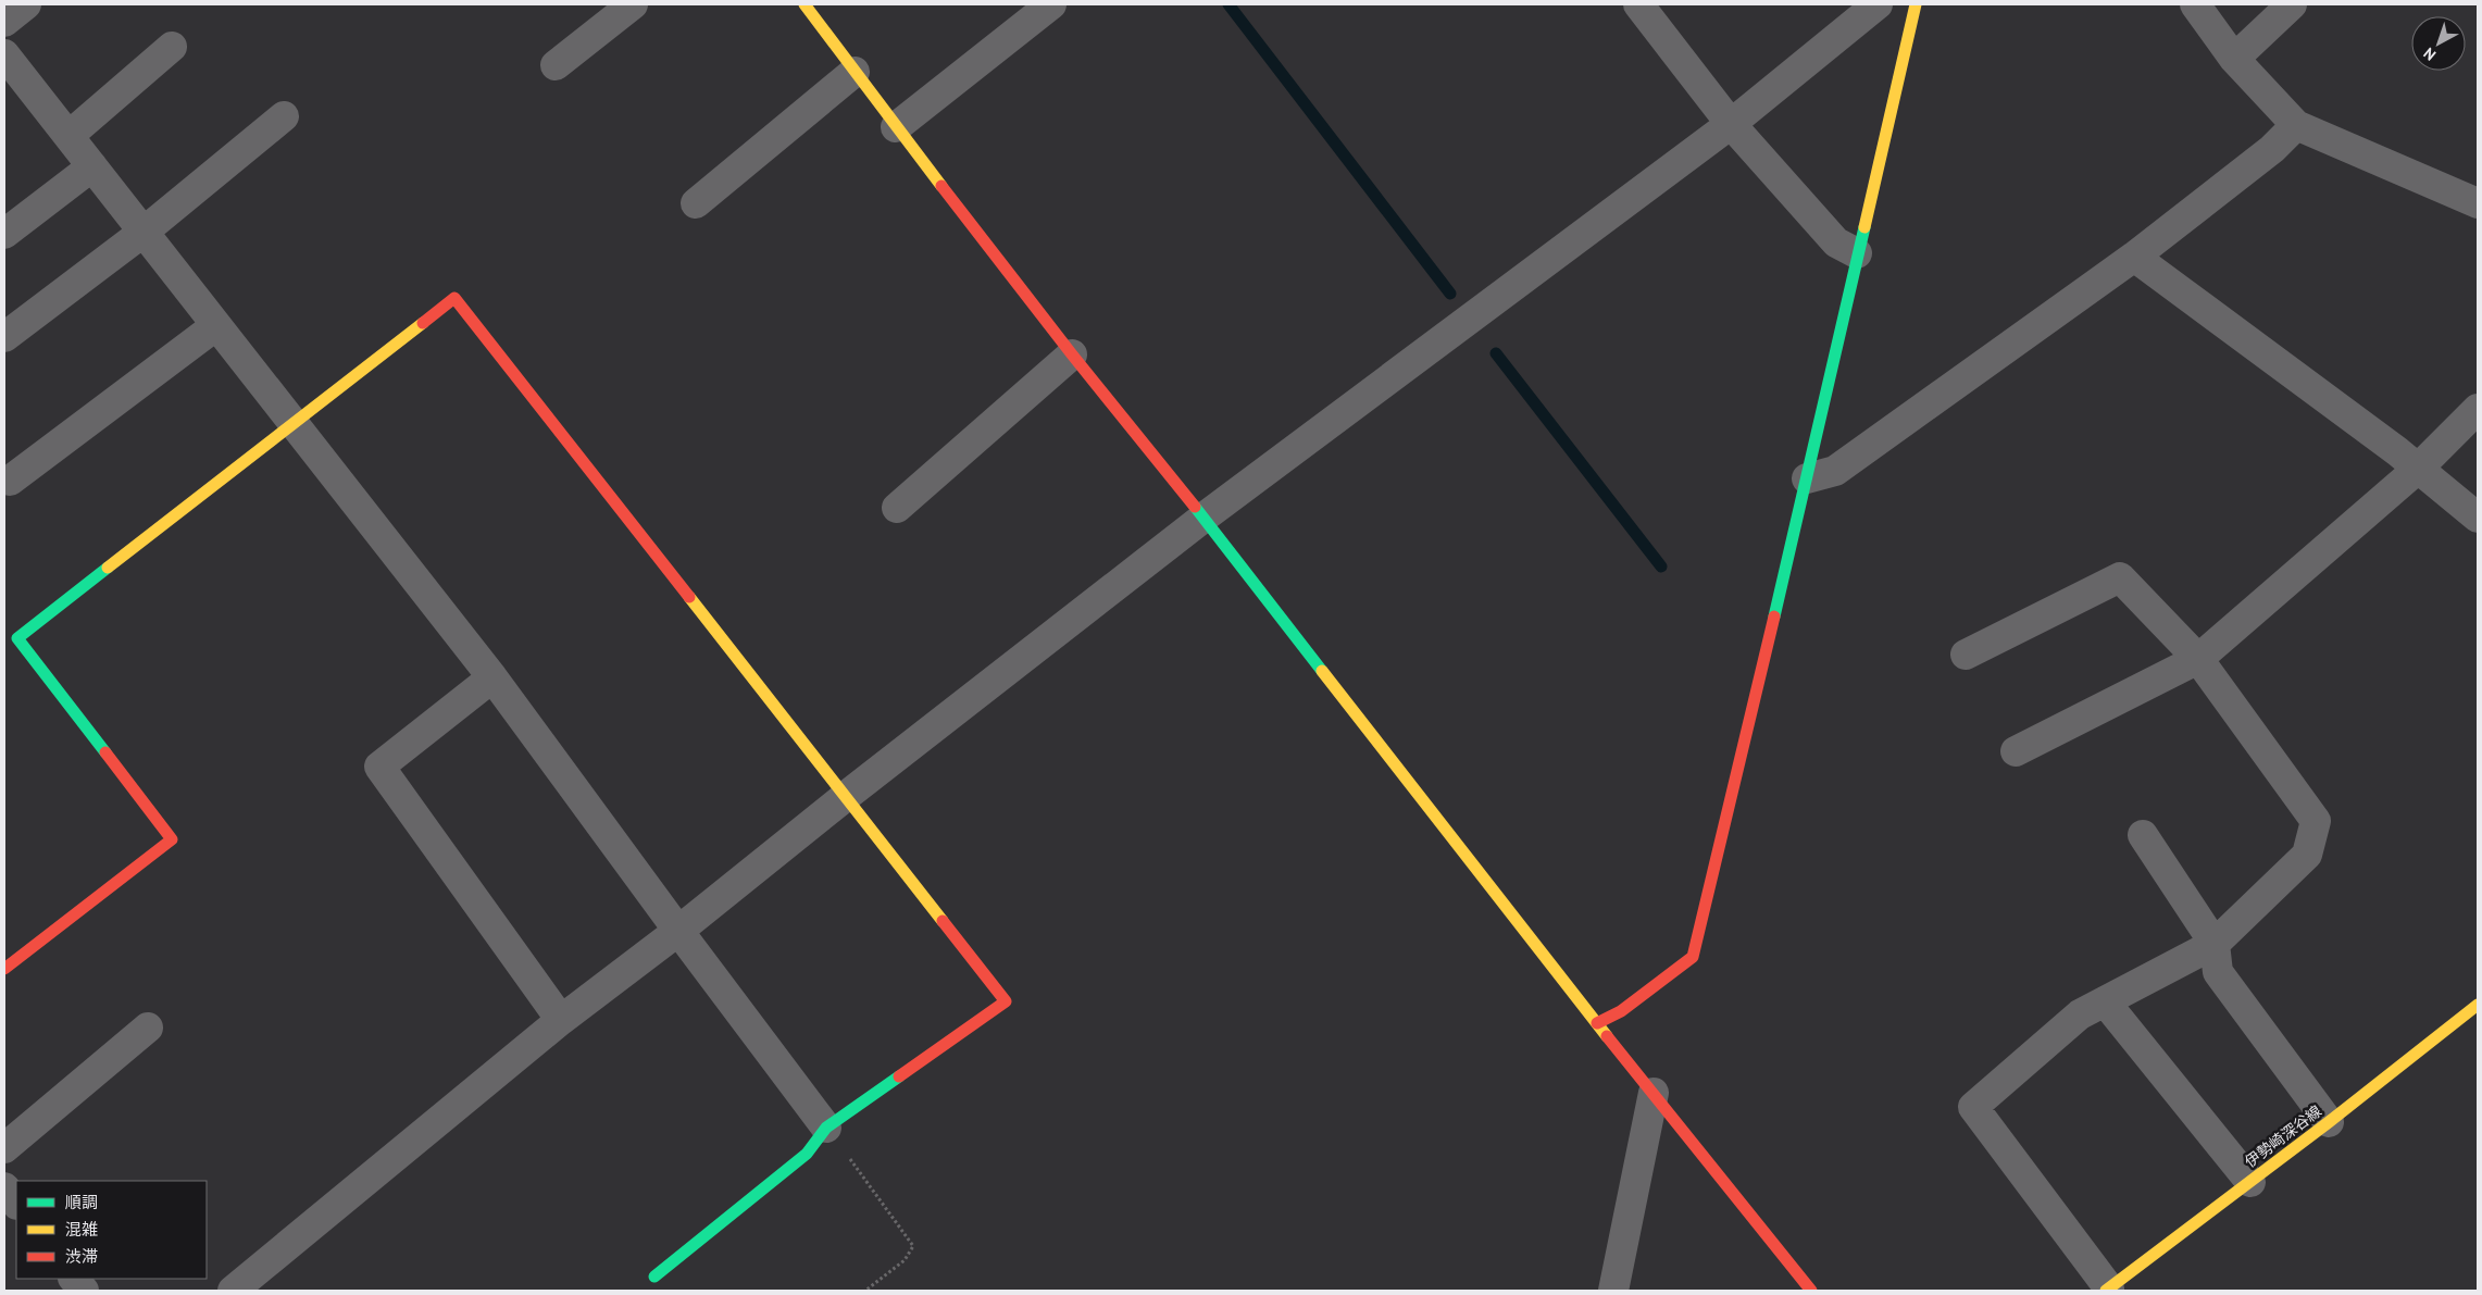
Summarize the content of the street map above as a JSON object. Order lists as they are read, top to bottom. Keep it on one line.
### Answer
{"streets":{"street":["伊勢崎深谷線"]},"legend":["順調","混雑","渋滞"],"north":"bottom left"}
